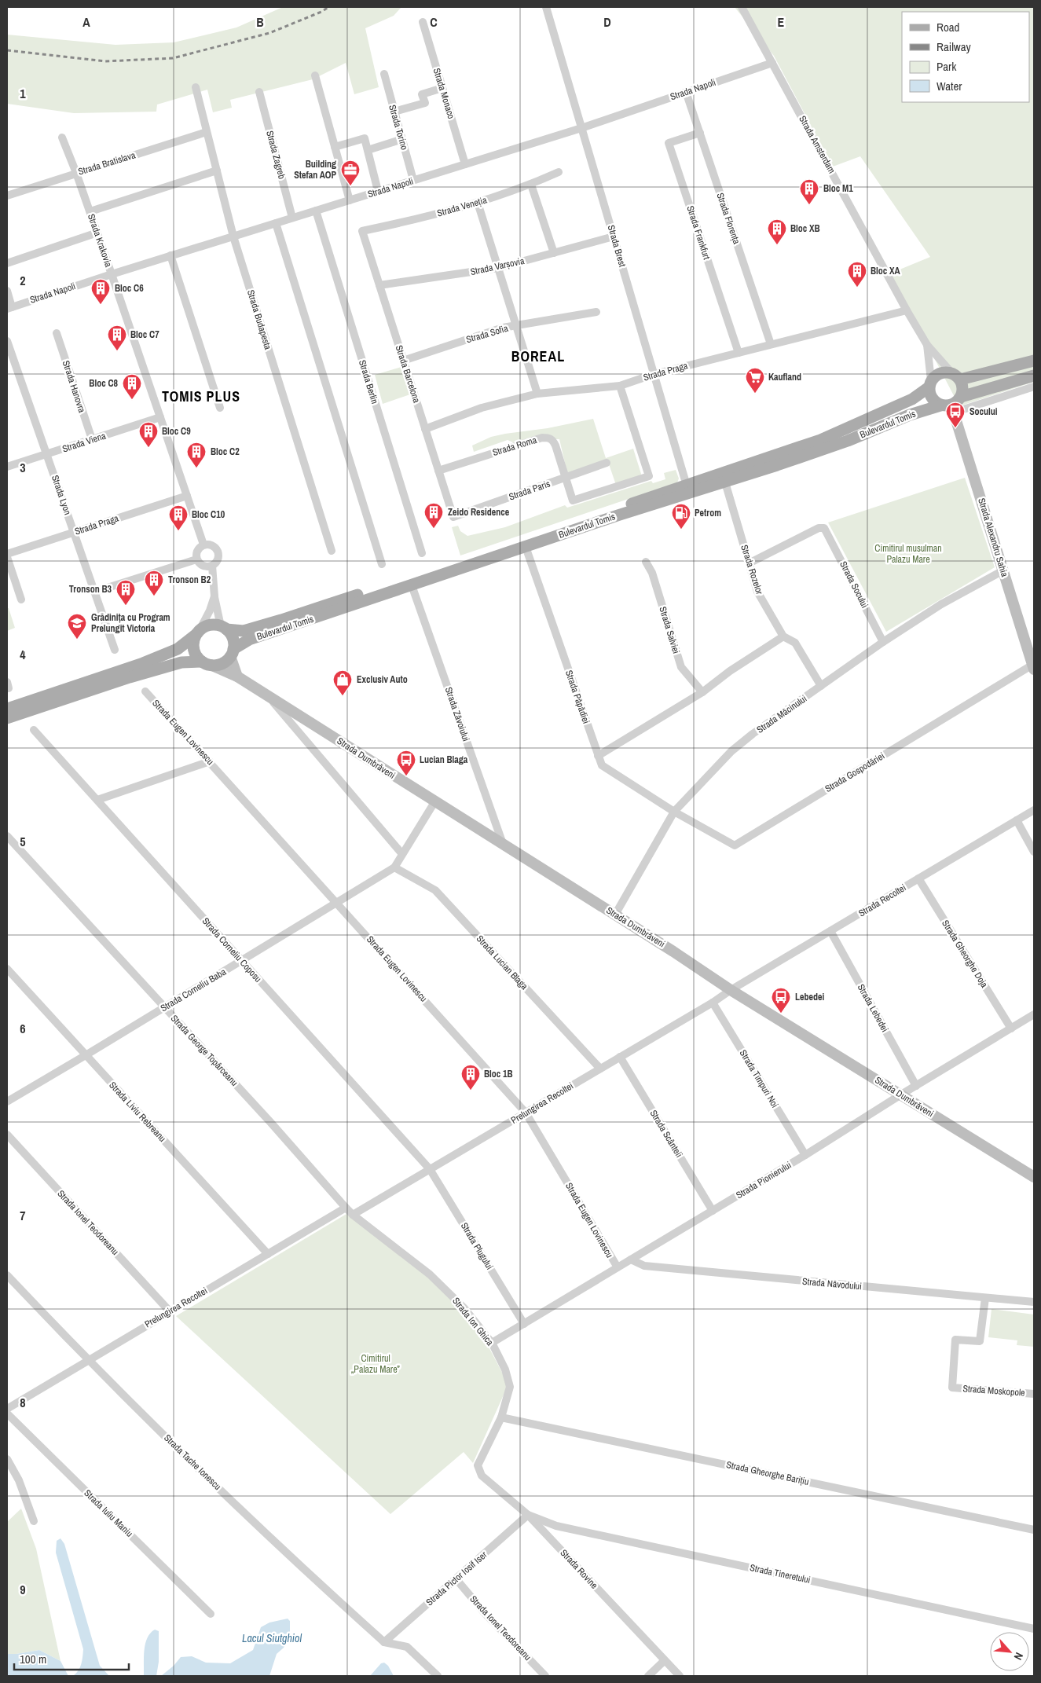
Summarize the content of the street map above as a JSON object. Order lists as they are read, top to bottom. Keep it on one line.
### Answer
{"streets":{"main road":["Bulevardul Tomis"],"street":["Strada Napoli","Strada Monaco","Strada Torino","Strada Amsterdam","Strada Zagreb","Strada Bratislava","Strada Veneția","Strada Florența","Strada Frankfurt","Strada Krakovia","Strada Brest","Strada Varșovia","Strada Budapesta","Strada Sofia","Strada Praga","Strada Barcelona","Strada Berlin","Strada Hanovra","Strada Viena","Strada Roma","Strada Paris","Strada Lyon","Strada Alexandru Sahia","Strada Rozelor","Strada Socului","Strada Salviei","Strada Păpădiei","Strada Zăvoiului","Strada Măcinului","Strada Eugen Lovinescu","Strada Dumbrăveni","Strada Gospodăriei","Strada Recoltei","Strada Corneliu Coposu","Strada Gheorghe Doja","Strada Lucian Blaga","Strada Corneliu Baba","Strada Lebedei","Strada George Topârceanu","Strada Timpuri Noi","Prelungirea Recoltei","Strada Liviu Rebreanu","Strada Scânteii","Strada Pionierului","Strada Ionel Teodoreanu","Strada Plugului","Strada Năvodului","Strada Ion Ghica","Strada Moskopole","Strada Tache Ionescu","Strada Gheorghe Barițiu","Strada Iuliu Maniu","Strada Rovine","Strada Tineretului","Strada Pictor Iosif Iser"]},"crossings":[["Strada Napoli","Strada Monaco"],["Strada Napoli","Strada Torino"],["Strada Napoli","Strada Amsterdam"],["Strada Napoli","Strada Zagreb"],["Strada Napoli","Strada Florența"],["Strada Napoli","Strada Krakovia"],["Strada Napoli","Strada Brest"],["Strada Napoli","Strada Budapesta"],["Strada Napoli","Strada Berlin"],["Strada Amsterdam","Strada Praga"],["Strada Amsterdam","Bulevardul Tomis"],["Strada Amsterdam","Strada Alexandru Sahia"],["Strada Bratislava","Strada Krakovia"],["Strada Bratislava","Strada Budapesta"],["Strada Veneția","Strada Barcelona"],["Strada Florența","Strada Frankfurt"],["Strada Florența","Strada Praga"],["Strada Frankfurt","Strada Praga"],["Strada Krakovia","Strada Praga"],["Strada Krakovia","Strada Viena"],["Strada Brest","Strada Varșovia"],["Strada Brest","Strada Praga"],["Strada Brest","Bulevardul Tomis"],["Strada Varșovia","Strada Barcelona"],["Strada Sofia","Strada Barcelona"],["Strada Praga","Strada Barcelona"],["Strada Praga","Strada Lyon"],["Strada Barcelona","Strada Roma"],["Strada Barcelona","Strada Paris"],["Strada Hanovra","Strada Viena"],["Bulevardul Tomis","Strada Alexandru Sahia"],["Bulevardul Tomis","Strada Rozelor"],["Bulevardul Tomis","Strada Păpădiei"],["Bulevardul Tomis","Strada Zăvoiului"],["Bulevardul Tomis","Strada Dumbrăveni"],["Strada Viena","Strada Lyon"],["Strada Roma","Strada Paris"],["Strada Alexandru Sahia","Strada Măcinului"],["Strada Alexandru Sahia","Strada Gospodăriei"],["Strada Rozelor","Strada Socului"],["Strada Rozelor","Strada Măcinului"],["Strada Socului","Strada Măcinului"],["Strada Păpădiei","Strada Măcinului"],["Strada Păpădiei","Strada Gospodăriei"],["Strada Zăvoiului","Strada Dumbrăveni"],["Strada Măcinului","Strada Dumbrăveni"],["Strada Măcinului","Strada Gospodăriei"],["Strada Eugen Lovinescu","Strada Corneliu Baba"],["Strada Eugen Lovinescu","Prelungirea Recoltei"],["Strada Eugen Lovinescu","Strada Pionierului"],["Strada Dumbrăveni","Strada Recoltei"],["Strada Dumbrăveni","Strada Corneliu Baba"],["Strada Dumbrăveni","Prelungirea Recoltei"],["Strada Dumbrăveni","Strada Pionierului"],["Strada Recoltei","Strada Gheorghe Doja"],["Strada Recoltei","Strada Lebedei"],["Strada Recoltei","Prelungirea Recoltei"],["Strada Corneliu Coposu","Strada Corneliu Baba"],["Strada Corneliu Coposu","Prelungirea Recoltei"],["Strada Corneliu Coposu","Strada Plugului"],["Strada Gheorghe Doja","Strada Pionierului"],["Strada Lucian Blaga","Strada Corneliu Baba"],["Strada Lucian Blaga","Prelungirea Recoltei"],["Strada Corneliu Baba","Strada George Topârceanu"],["Strada Corneliu Baba","Strada Liviu Rebreanu"],["Strada Lebedei","Strada Pionierului"],["Strada George Topârceanu","Prelungirea Recoltei"],["Strada George Topârceanu","Strada Ion Ghica"],["Strada Timpuri Noi","Prelungirea Recoltei"],["Strada Timpuri Noi","Strada Pionierului"],["Prelungirea Recoltei","Strada Liviu Rebreanu"],["Prelungirea Recoltei","Strada Scânteii"],["Prelungirea Recoltei","Strada Ionel Teodoreanu"],["Prelungirea Recoltei","Strada Plugului"],["Prelungirea Recoltei","Strada Ion Ghica"],["Prelungirea Recoltei","Strada Tache Ionescu"],["Strada Scânteii","Strada Pionierului"],["Strada Pionierului","Strada Plugului"],["Strada Pionierului","Strada Năvodului"],["Strada Pionierului","Strada Ion Ghica"],["Strada Ionel Teodoreanu","Strada Pictor Iosif Iser"],["Strada Năvodului","Strada Moskopole"],["Strada Ion Ghica","Strada Gheorghe Barițiu"],["Strada Ion Ghica","Strada Rovine"],["Strada Tache Ionescu","Strada Pictor Iosif Iser"],["Strada Rovine","Strada Tineretului"],["Strada Rovine","Strada Pictor Iosif Iser"],["Strada Tineretului","Strada Pictor Iosif Iser"]],"districts":["BOREAL","TOMIS PLUS"],"water":["Lacul Siutghiol"],"parks":["Cimitirul musulman Palazu Mare","Cimitirul „Palazu Mare”"],"places":{"office":["Building Stefan AOP"],"building":["Bloc M1","Bloc XB","Bloc XA","Bloc C6","Bloc C7","Bloc C8","Bloc C9","Bloc C2","Zeido Residence","Bloc C10","Tronson B2","Tronson B3","Bloc 1B"],"supermarket":["Kaufland"],"bus stop":["Socului","Lucian Blaga","Lebedei"],"fuel station":["Petrom"],"school or university":["Grădinița cu Program Prelungit Victoria"],"shop":["Exclusiv Auto"]},"legend":["Road","Railway","Park","Water"],"scale_bar":"100 m","north":"bottom right","grid":{"columns":["A","B","C","D","E"],"rows":["1","2","3","4","5","6","7","8","9"]}}
